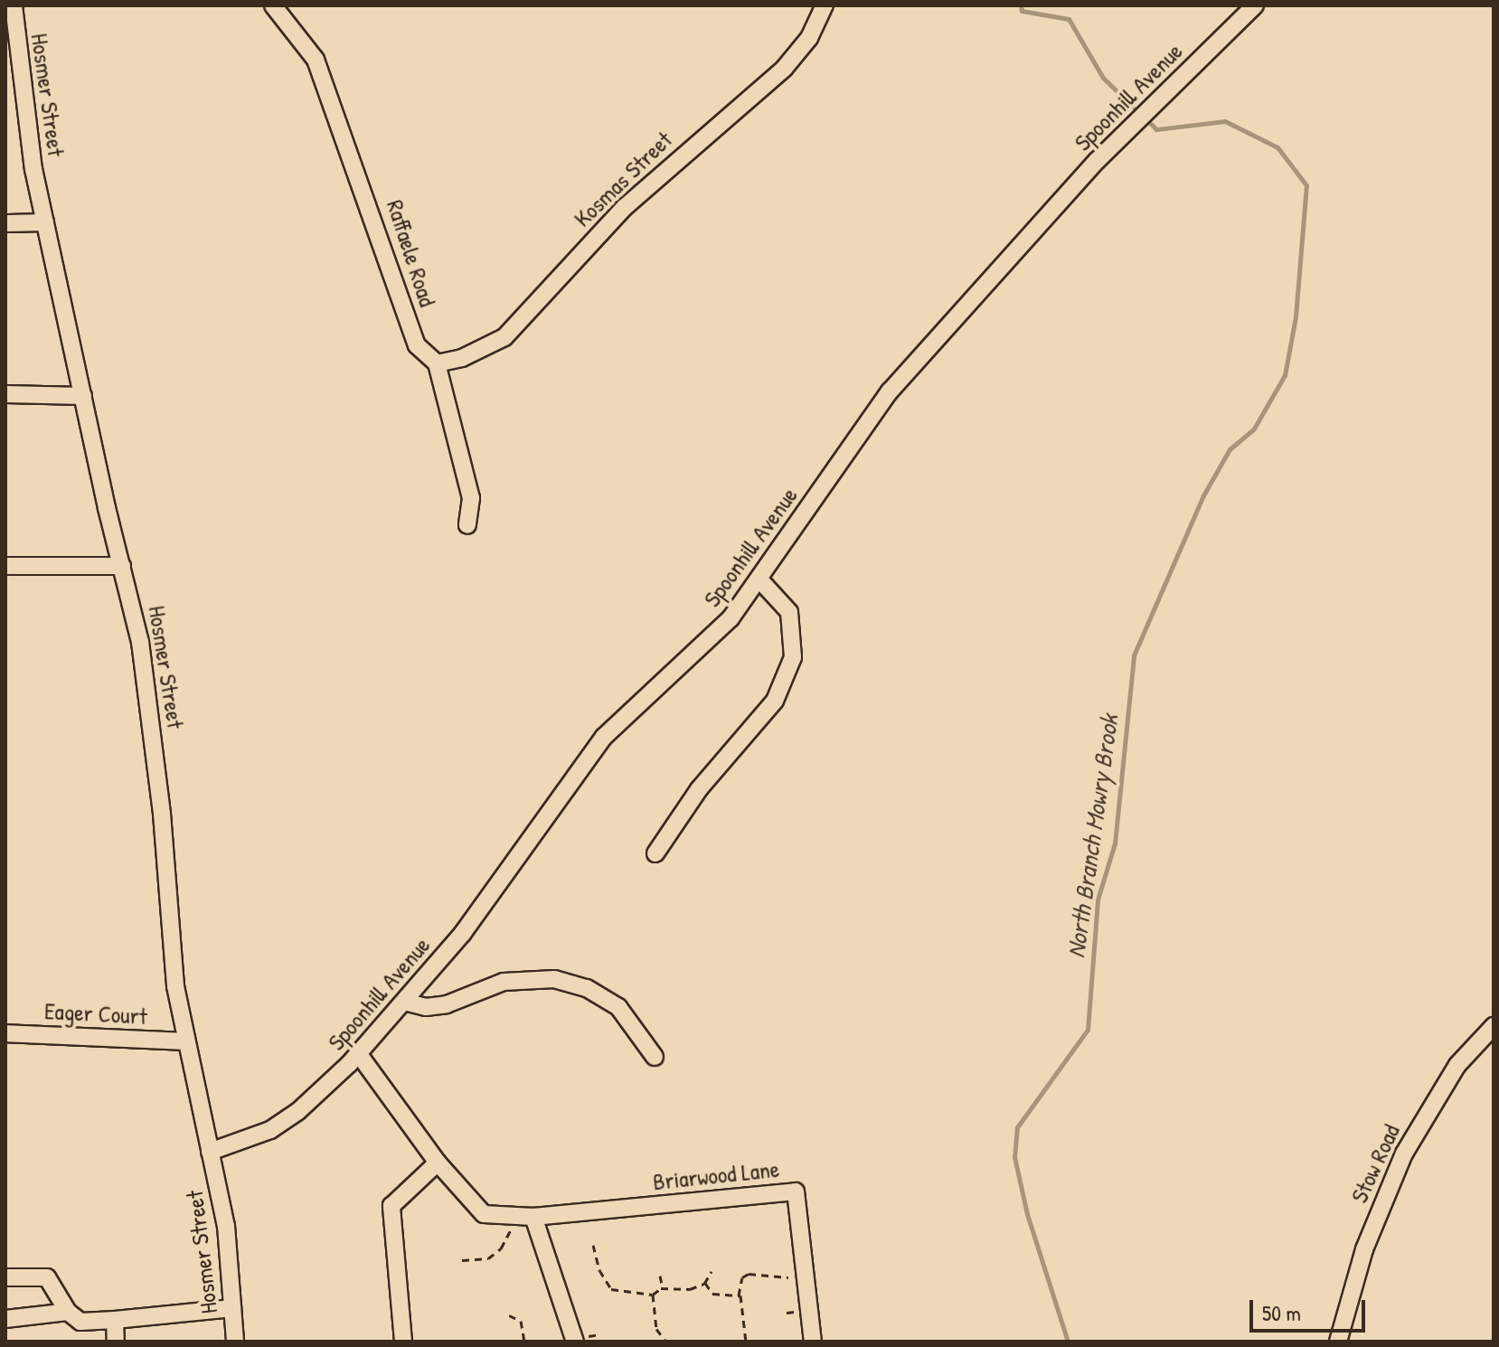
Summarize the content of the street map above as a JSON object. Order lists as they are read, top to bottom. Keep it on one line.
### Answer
{"streets":{"street":["Hosmer Street","Spoonhill Avenue","Kosmas Street","Raffaele Road","Eager Court","Stow Road","Briarwood Lane"]},"crossings":[["Hosmer Street","Spoonhill Avenue"],["Hosmer Street","Eager Court"],["Spoonhill Avenue","Briarwood Lane"],["Kosmas Street","Raffaele Road"]],"water":["North Branch Mowry Brook"],"scale_bar":"50 m"}
